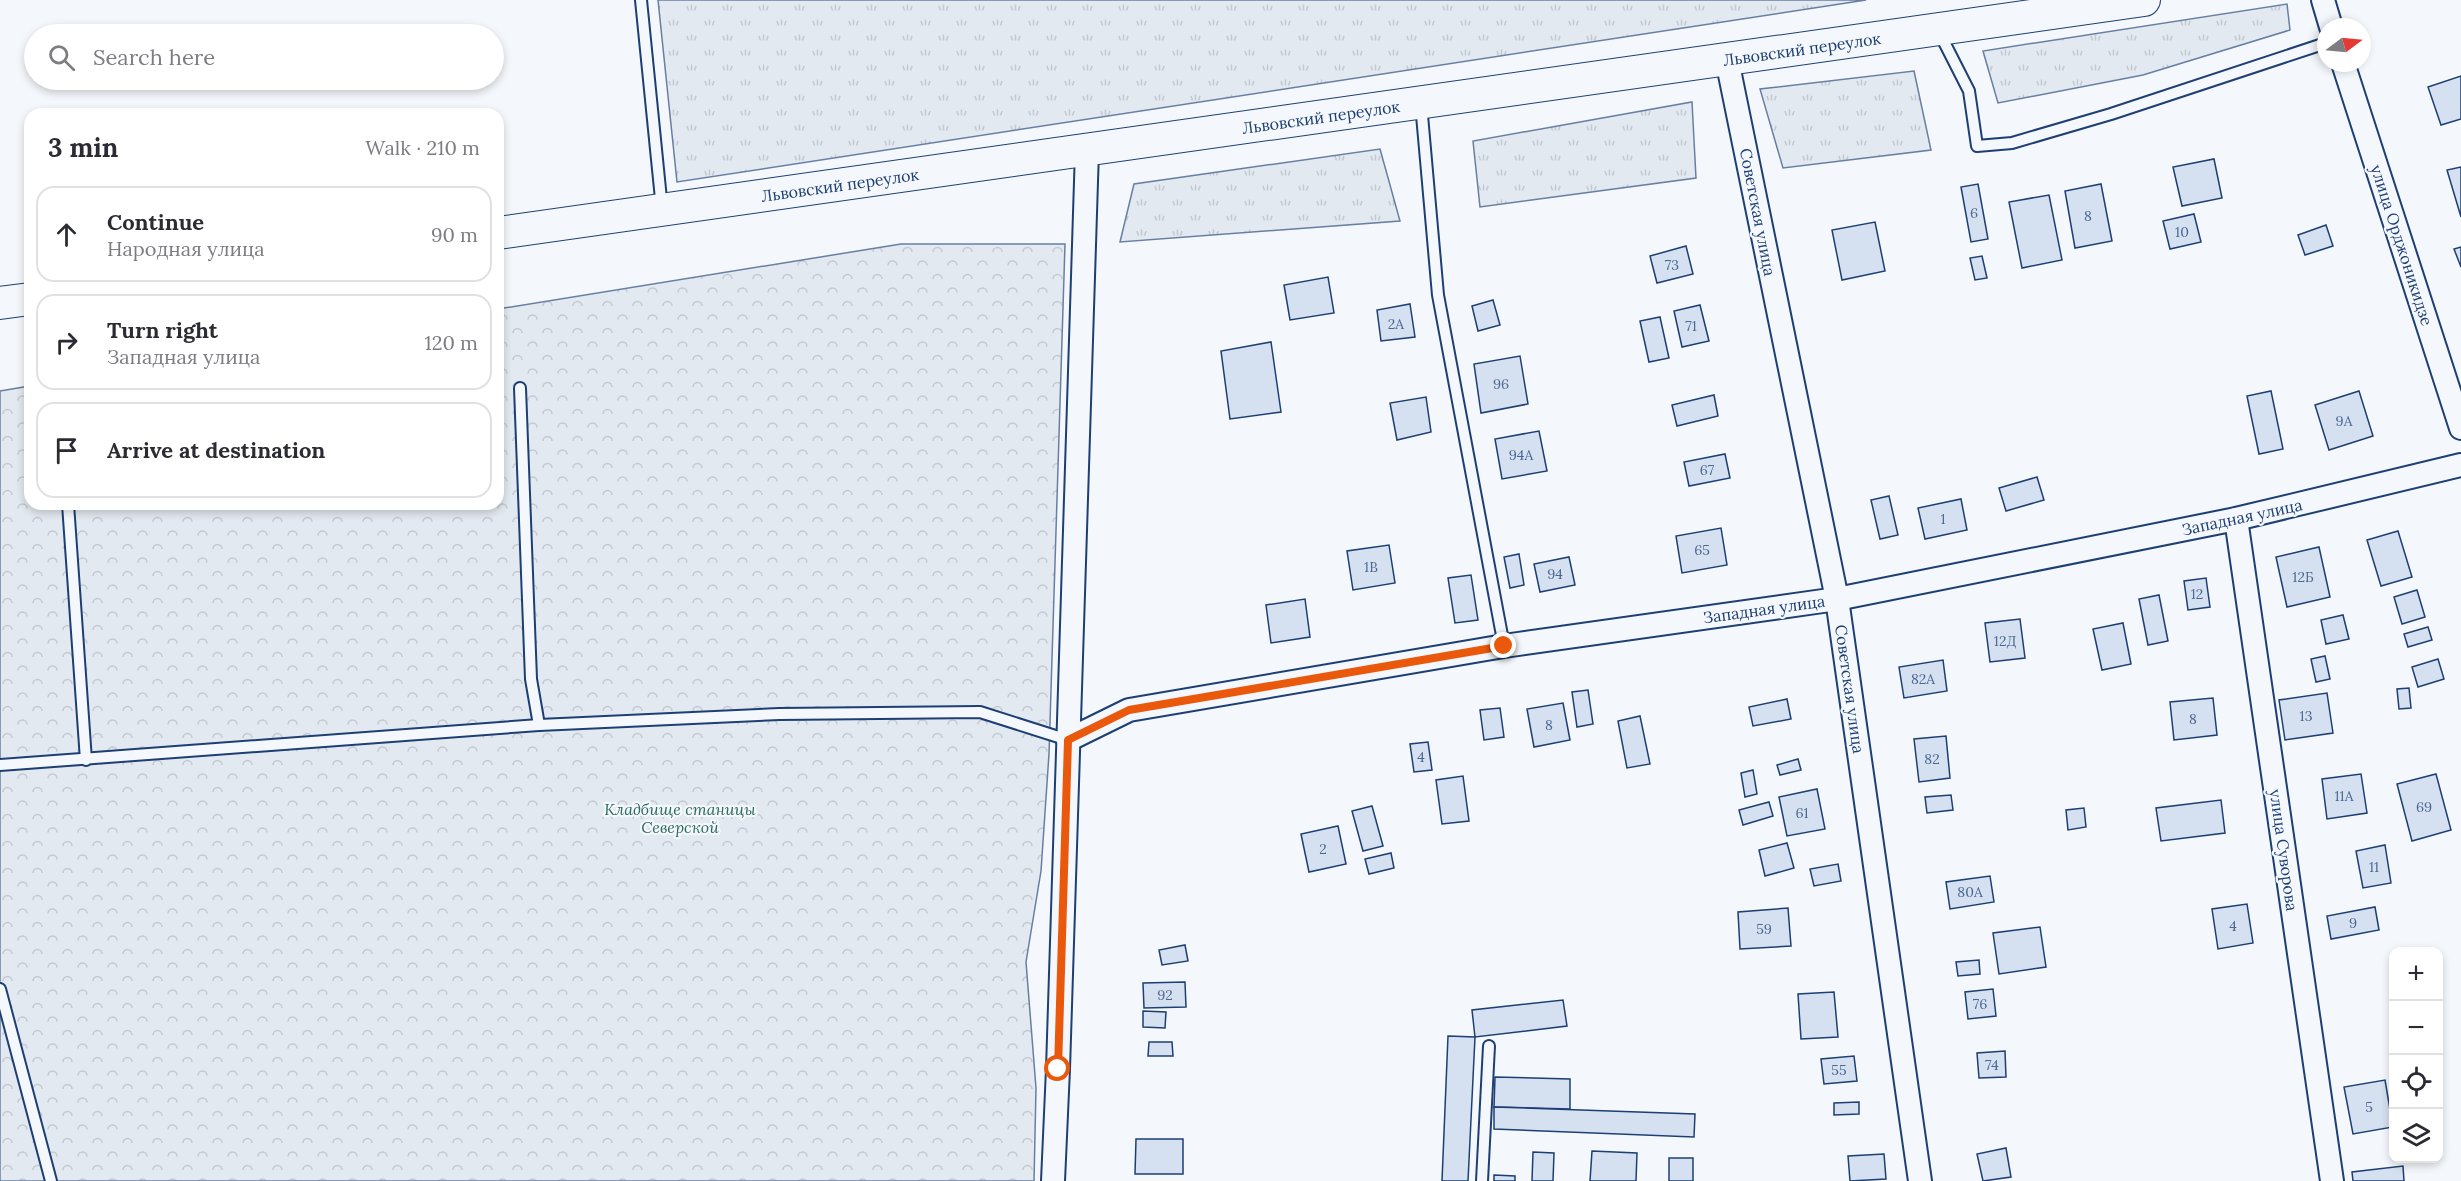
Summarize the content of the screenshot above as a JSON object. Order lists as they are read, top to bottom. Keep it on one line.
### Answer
{"streets":{"main road":["Львовский переулок"],"street":["Советская улица","улица Орджоникидзе","Западная улица","улица Суворова"]},"crossings":[["Львовский переулок","Советская улица"],["Советская улица","Западная улица"],["Западная улица","улица Суворова"]],"parks":["Кладбище станицы Северской"],"house_numbers":["6","8","10","73","2А","71","96","9А","94А","67","1","65","1В","94","12Б","12","12Д","82А","13","8","8","4","82","11А","69","61","2","11","80А","9","4","59","92","76","74","55","5"],"north":"right","page":{"search":"Search here","heading":["3 min","Walk · 210 m"],"list":[["Continue","Народная улица","90 m"],["Turn right","Западная улица","120 m"],"Arrive at destination"],"map_buttons":["+","−"]}}
